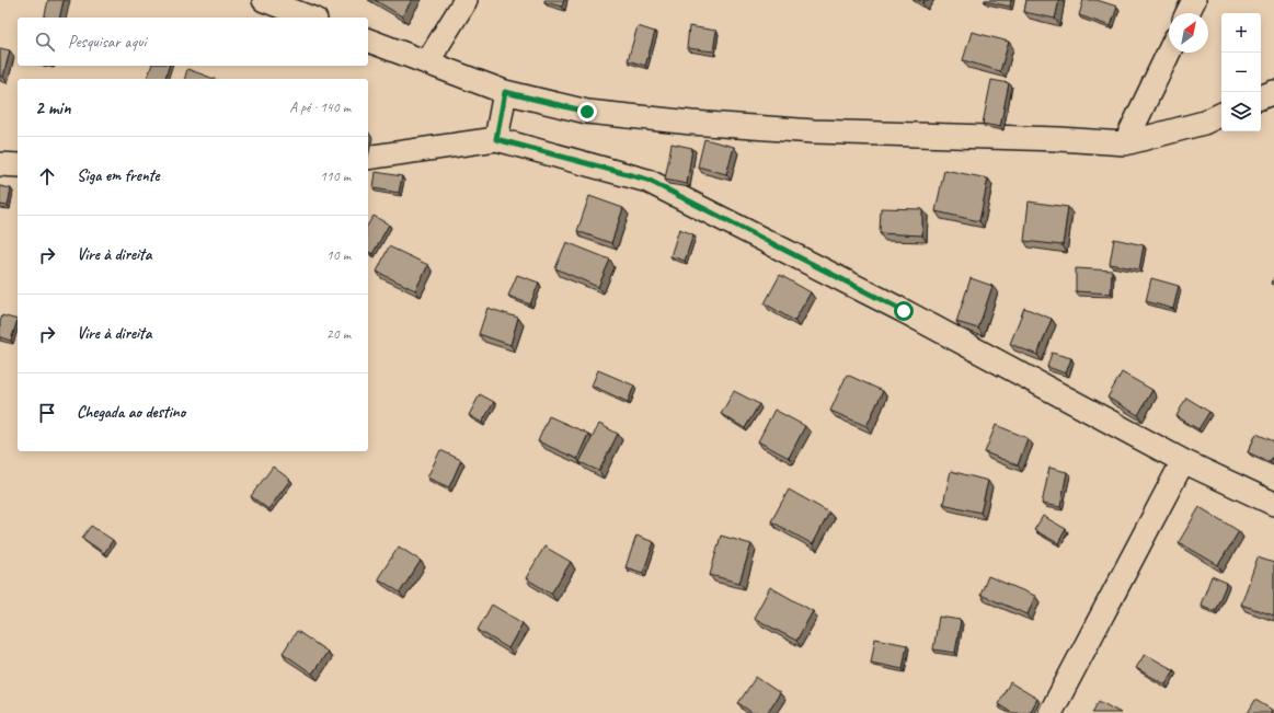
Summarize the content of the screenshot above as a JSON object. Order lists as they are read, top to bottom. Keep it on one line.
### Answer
{"north":"top right","page":{"map_buttons":["+","−"],"search":"Pesquisar aqui","heading":["2 min","A pé · 140 m"],"list":[["Siga em frente","110 m"],["Vire à direita","10 m"],["Vire à direita","20 m"],"Chegada ao destino"]}}
